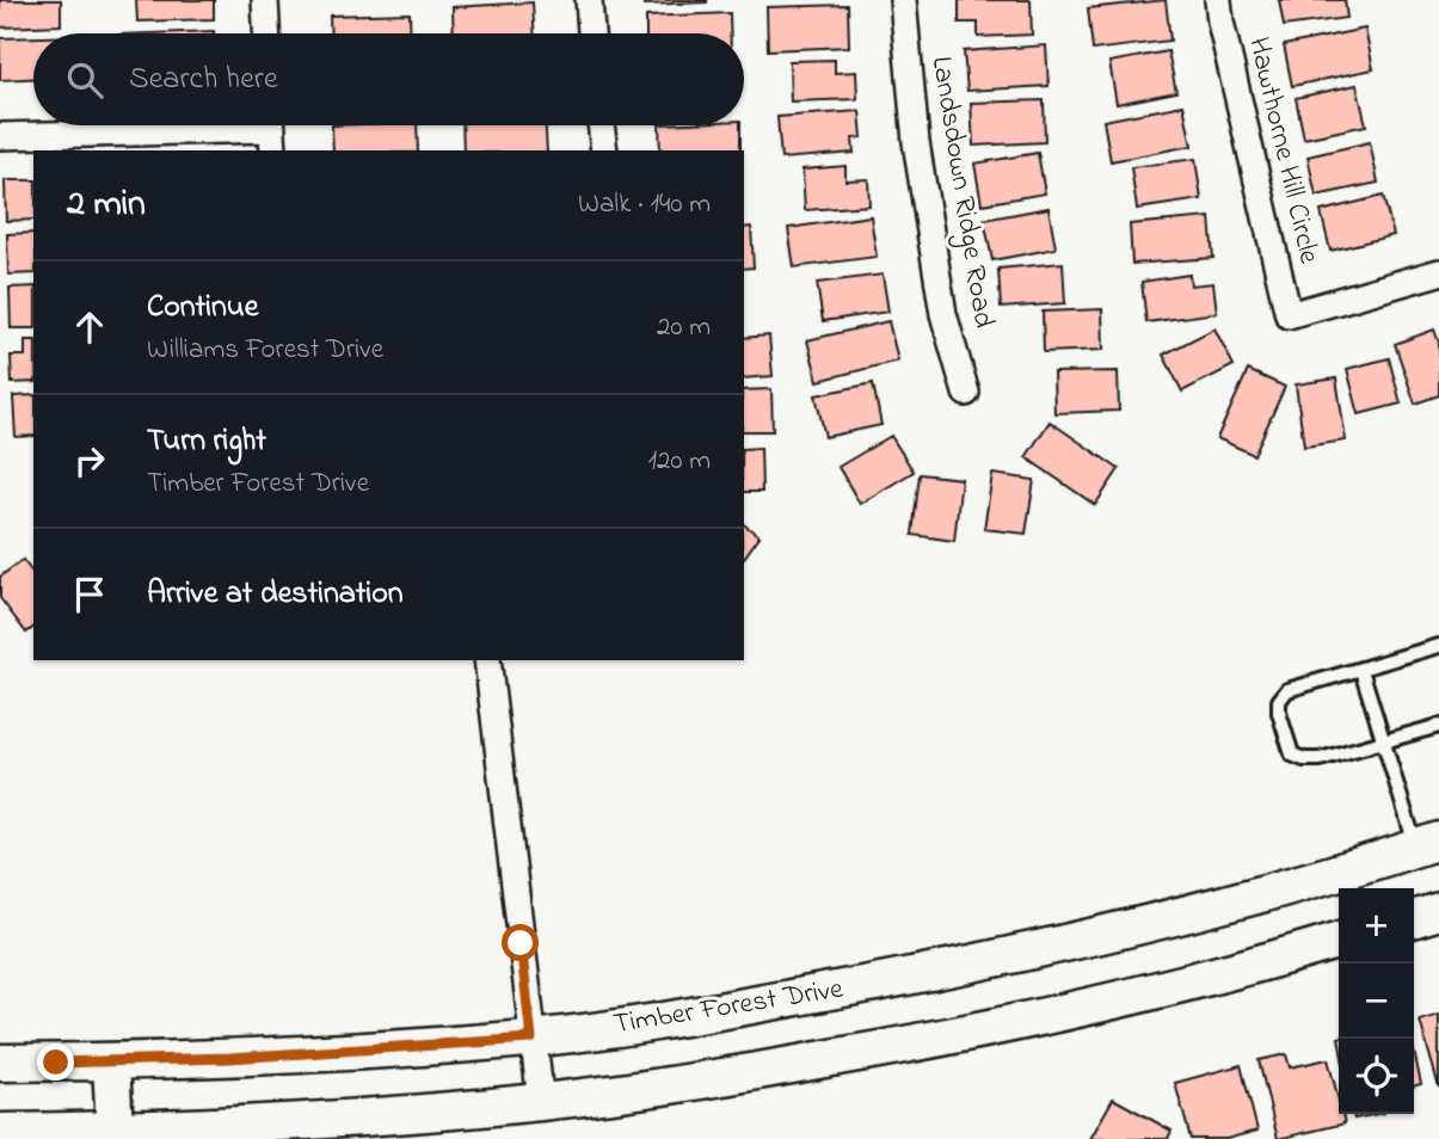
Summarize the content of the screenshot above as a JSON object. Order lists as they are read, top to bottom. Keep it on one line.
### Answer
{"streets":{"main road":["Timber Forest Drive"],"street":["Hawthorne Hill Circle","Landsdown Ridge Road"]},"page":{"search":"Search here","heading":["2 min","Walk · 140 m"],"list":[["Continue","Williams Forest Drive","20 m"],["Turn right","Timber Forest Drive","120 m"],"Arrive at destination"],"map_buttons":["+","−"]}}
